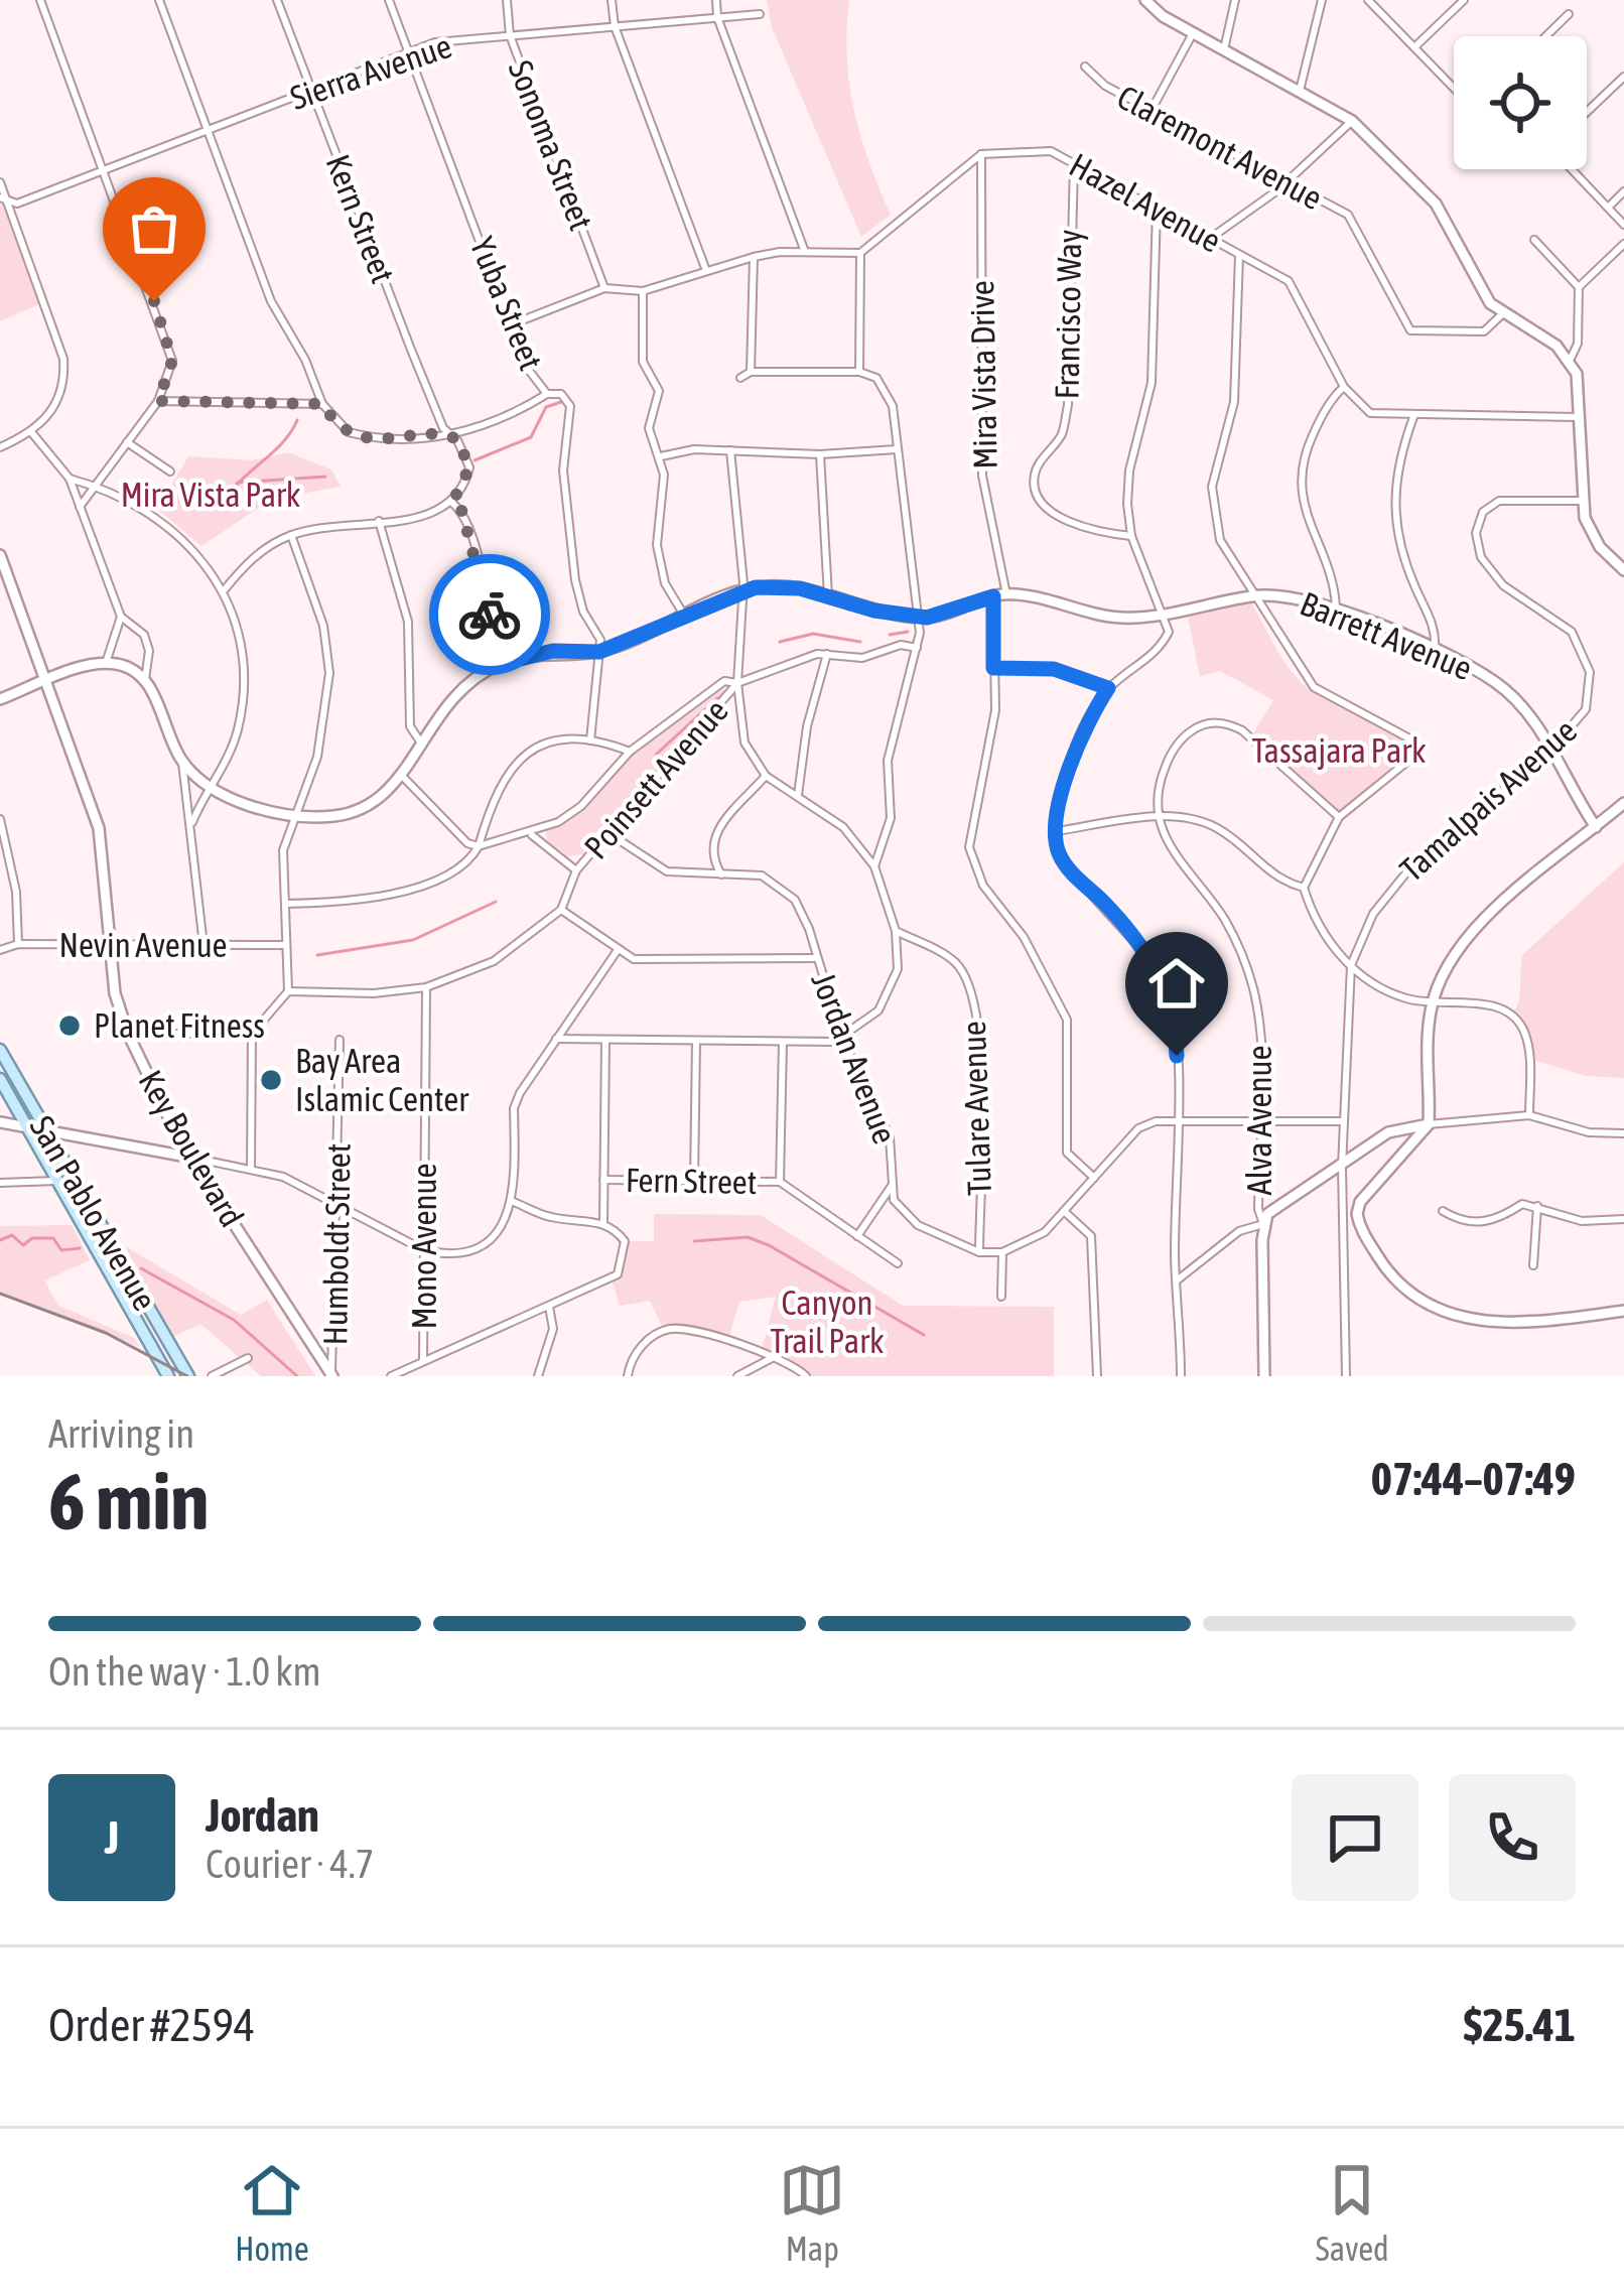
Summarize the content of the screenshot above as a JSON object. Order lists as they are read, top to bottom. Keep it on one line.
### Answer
{"streets":{"main road":["San Pablo Avenue"],"street":["Sierra Avenue","Sonoma Street","Claremont Avenue","Hazel Avenue","Kern Street","Yuba Street","Francisco Way","Mira Vista Drive","Barrett Avenue","Poinsett Avenue","Tamalpais Avenue","Nevin Avenue","Jordan Avenue","Tulare Avenue","Alva Avenue","Key Boulevard","Fern Street","Humboldt Street","Mono Avenue"]},"crossings":[["Sierra Avenue","Sonoma Street"],["Sierra Avenue","Kern Street"],["Sierra Avenue","Yuba Street"],["Hazel Avenue","Francisco Way"],["Hazel Avenue","Mira Vista Drive"],["Yuba Street","Barrett Avenue"],["Mira Vista Drive","Barrett Avenue"],["Barrett Avenue","Tamalpais Avenue"],["Poinsett Avenue","Jordan Avenue"],["Tamalpais Avenue","Jordan Avenue"],["Nevin Avenue","Key Boulevard"],["Jordan Avenue","Tulare Avenue"],["Jordan Avenue","Alva Avenue"],["Key Boulevard","Humboldt Street"]],"parks":["Mira Vista Park","Tassajara Park","Canyon Trail Park"],"places":["Planet Fitness","Bay Area Islamic Center"],"page":{"heading":["6 min","Arriving in","07:44–07:49"],"panel":["Jordan","Courier · 4.7","Order #2594","$25.41"],"bar":"On the way · 1.0 km","round":"J","tabs":["Home","Map","Saved"]}}
